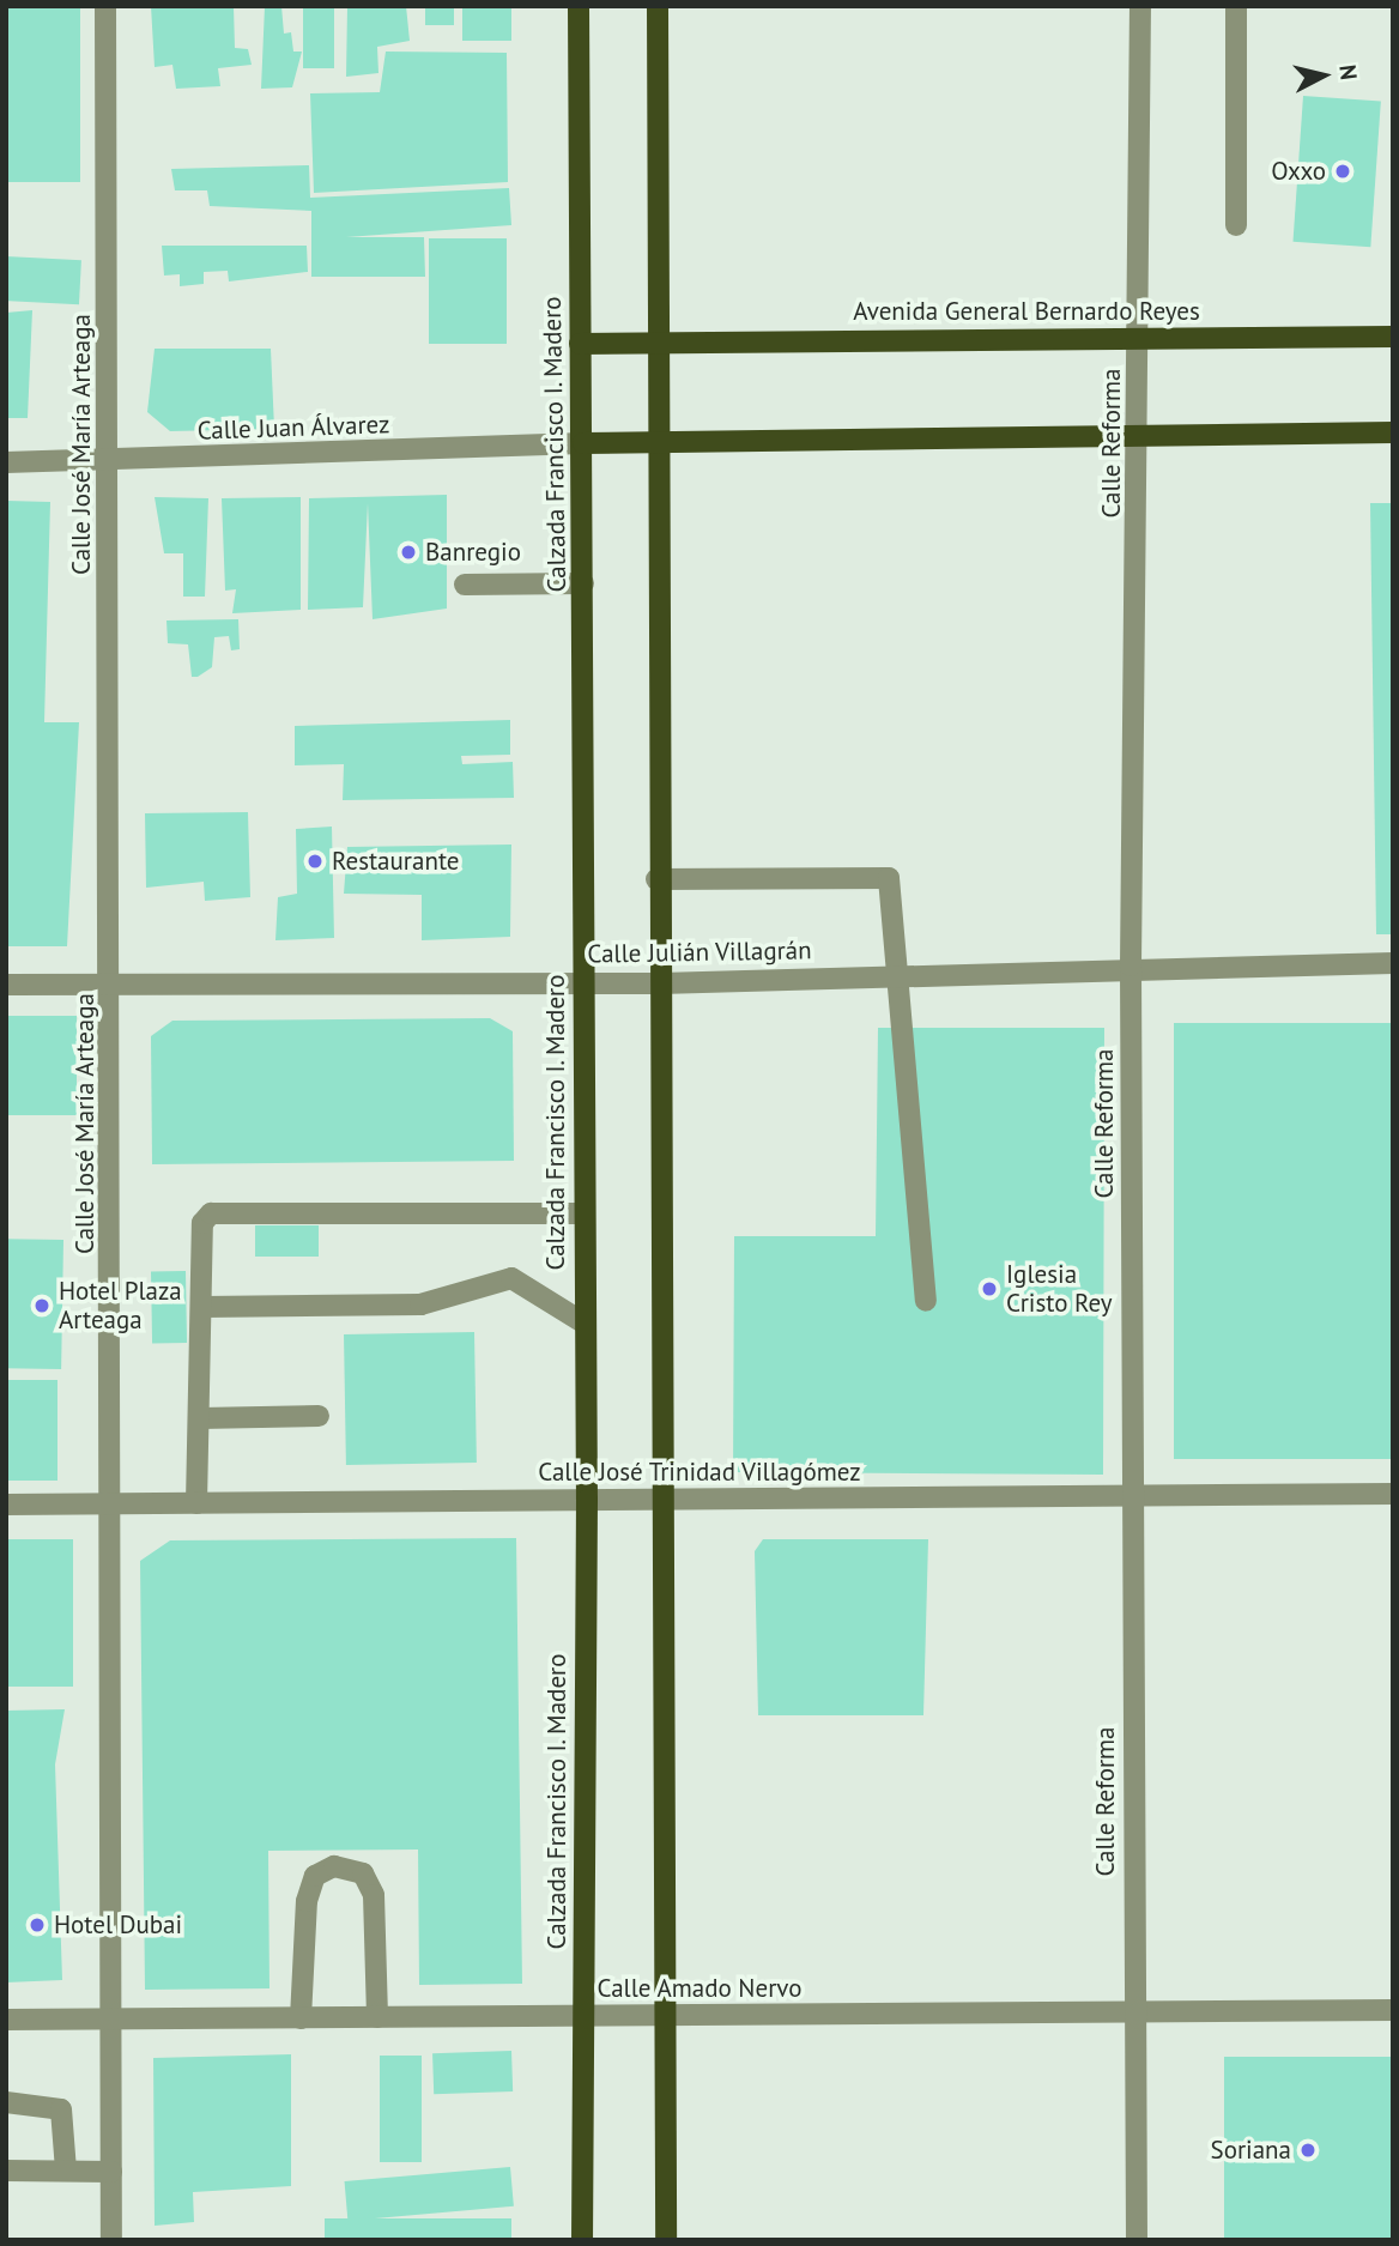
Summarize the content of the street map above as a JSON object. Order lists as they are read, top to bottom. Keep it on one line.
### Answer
{"streets":{"main road":["Avenida General Bernardo Reyes","Calzada Francisco I. Madero"],"street":["Calle Juan Álvarez","Calle Reforma","Calle José María Arteaga","Calle Julián Villagrán","Calle José Trinidad Villagómez","Calle Amado Nervo"]},"crossings":[["Avenida General Bernardo Reyes","Calle Reforma"],["Avenida General Bernardo Reyes","Calzada Francisco I. Madero"],["Calle Juan Álvarez","Calle José María Arteaga"],["Calle Juan Álvarez","Calzada Francisco I. Madero"],["Calle Reforma","Calle Julián Villagrán"],["Calle Reforma","Calle José Trinidad Villagómez"],["Calle Reforma","Calle Amado Nervo"],["Calle José María Arteaga","Calle Julián Villagrán"],["Calle José María Arteaga","Calle José Trinidad Villagómez"],["Calle José María Arteaga","Calle Amado Nervo"],["Calzada Francisco I. Madero","Calle Julián Villagrán"],["Calzada Francisco I. Madero","Calle José Trinidad Villagómez"],["Calzada Francisco I. Madero","Calle Amado Nervo"]],"places":["Oxxo","Banregio","Restaurante","Iglesia Cristo Rey","Hotel Plaza Arteaga","Hotel Dubai","Soriana"],"north":"right"}
